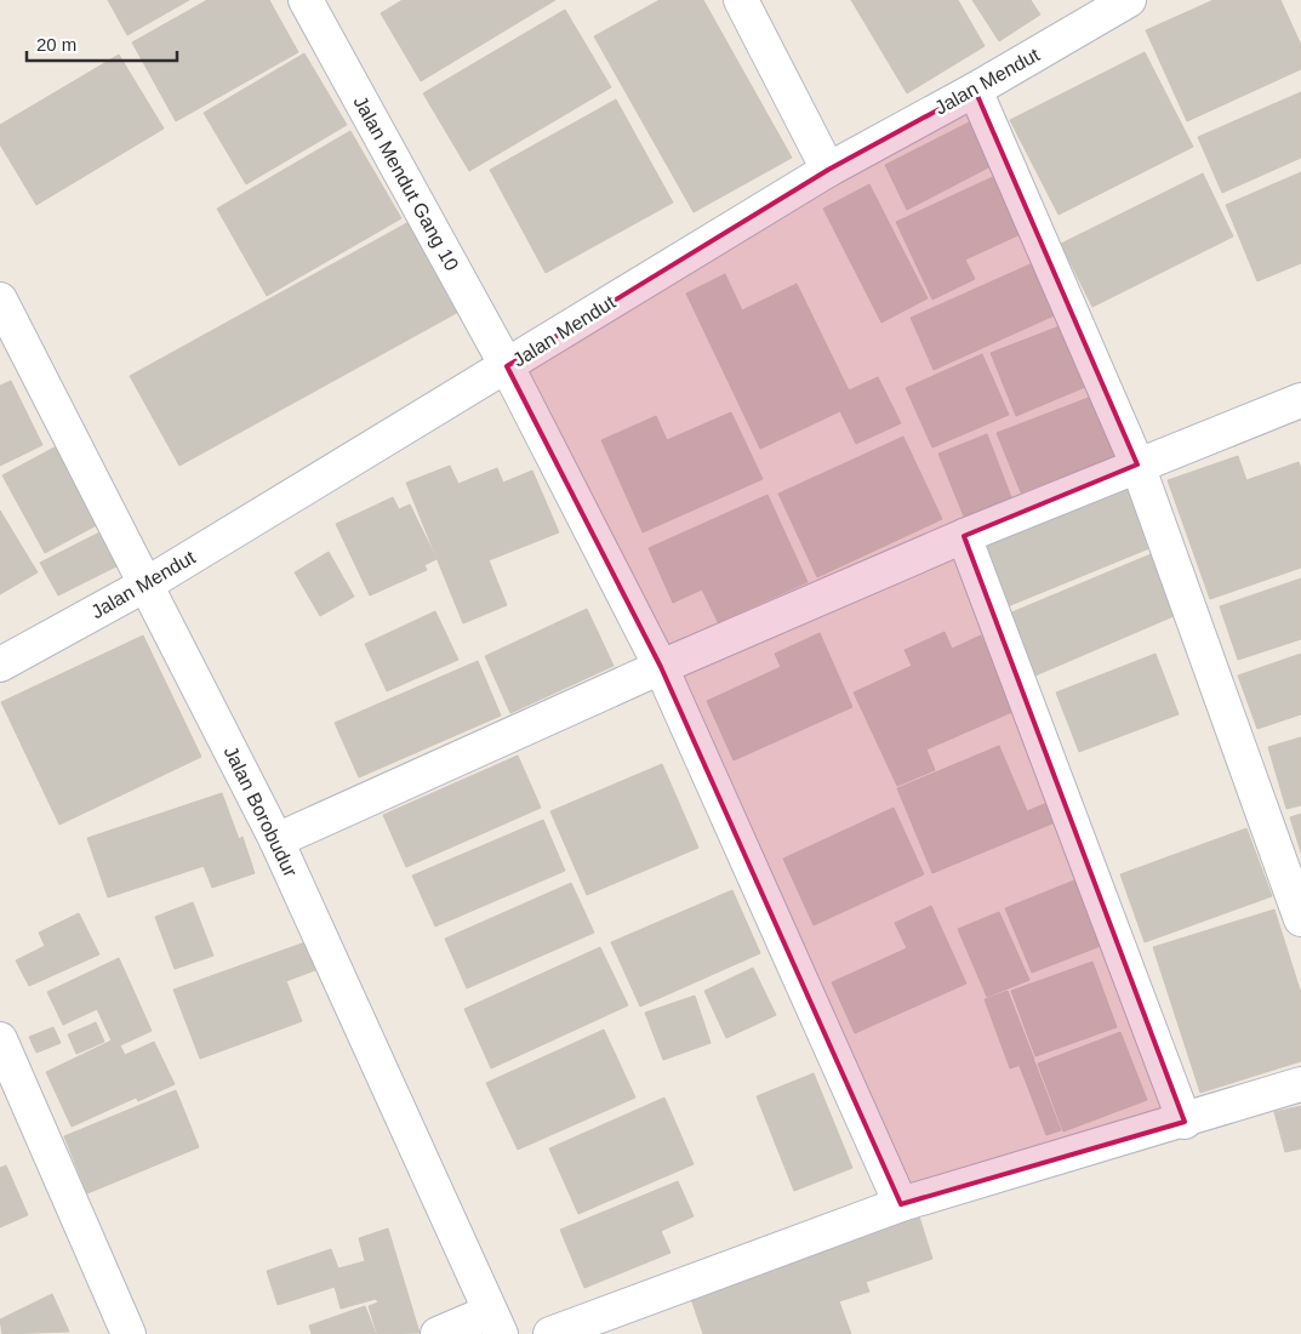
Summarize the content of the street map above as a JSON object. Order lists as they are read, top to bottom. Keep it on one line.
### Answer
{"streets":{"street":["Jalan Mendut","Jalan Mendut Gang 10","Jalan Borobudur"]},"crossings":[["Jalan Mendut","Jalan Mendut Gang 10"],["Jalan Mendut","Jalan Borobudur"]],"scale_bar":"20 m"}
